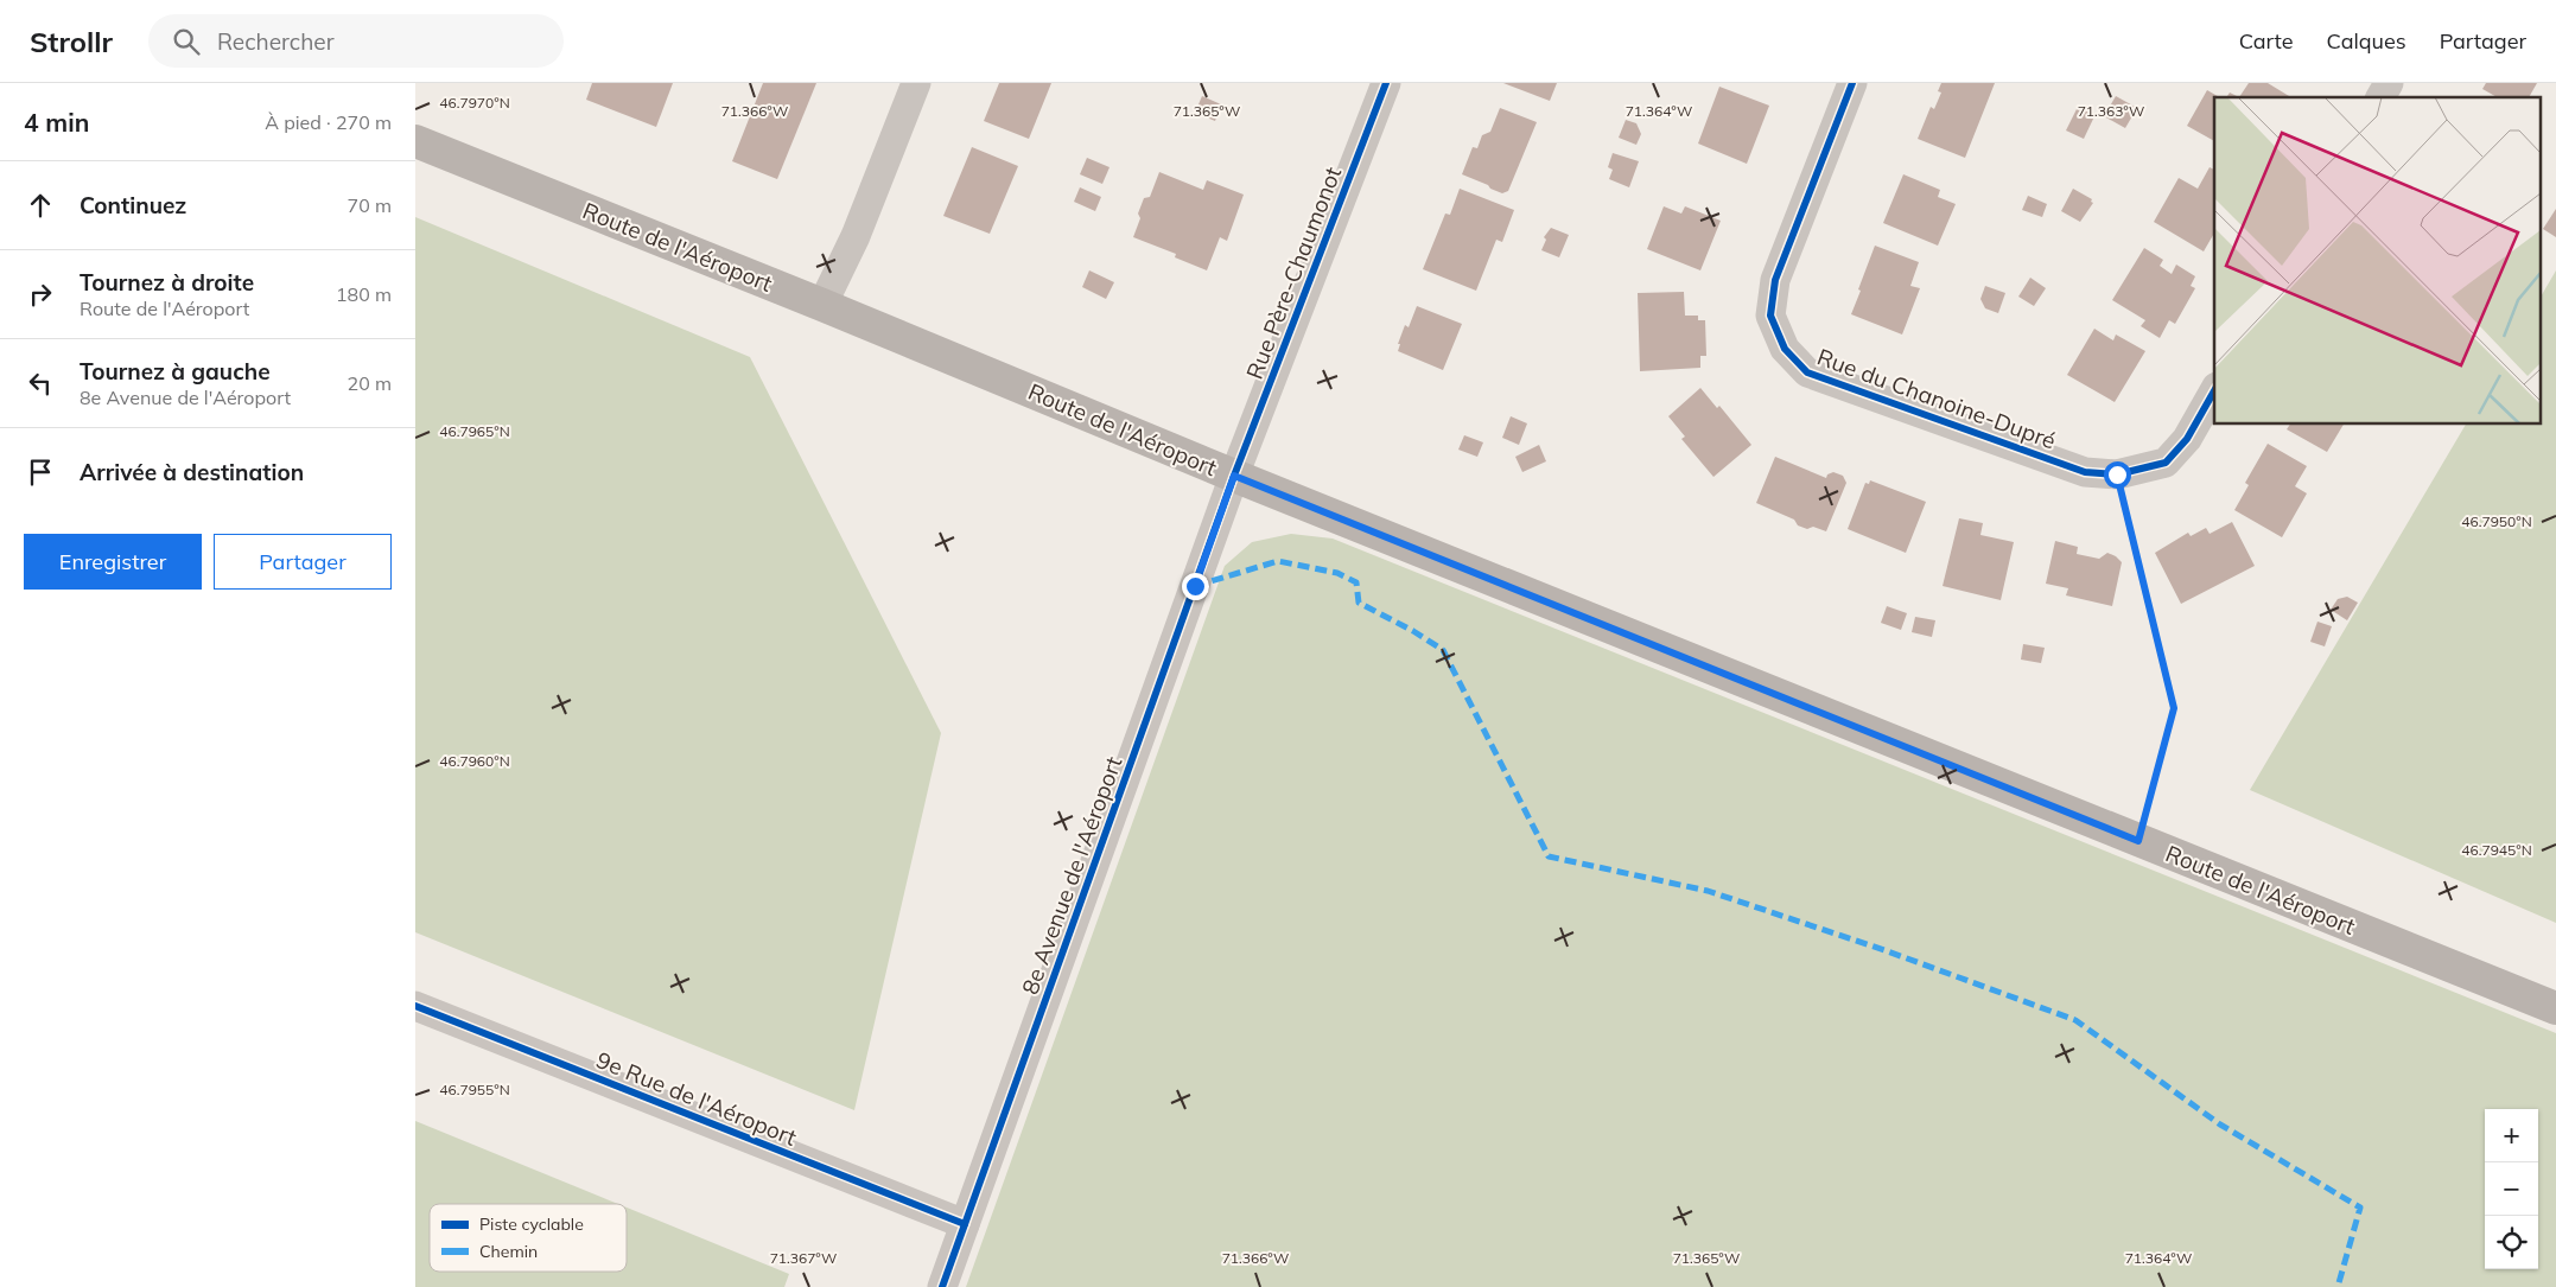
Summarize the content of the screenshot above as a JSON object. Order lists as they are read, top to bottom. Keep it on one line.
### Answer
{"streets":{"main road":["Route de l'Aéroport"],"street":["Rue Père-Chaumonot","Rue du Chanoine-Dupré","8e Avenue de l'Aéroport","9e Rue de l'Aéroport"]},"crossings":[["Route de l'Aéroport","Rue Père-Chaumonot"],["Route de l'Aéroport","8e Avenue de l'Aéroport"],["Rue Père-Chaumonot","8e Avenue de l'Aéroport"],["8e Avenue de l'Aéroport","9e Rue de l'Aéroport"]],"legend":["Piste cyclable","Chemin"],"page":{"header":"Strollr","search":"Rechercher","nav":["Carte","Calques","Partager"],"heading":["4 min","À pied · 270 m"],"list":[["Continuez","70 m"],["Tournez à droite","Route de l'Aéroport","180 m"],["Tournez à gauche","8e Avenue de l'Aéroport","20 m"],"Arrivée à destination"],"buttons":["Enregistrer","Partager"],"map_buttons":["+","−"]},"coordinates":["46.7970°N","71.366°W","71.365°W","71.364°W","71.363°W","46.7965°N","46.7950°N","46.7960°N","46.7945°N","46.7955°N","71.367°W"]}
